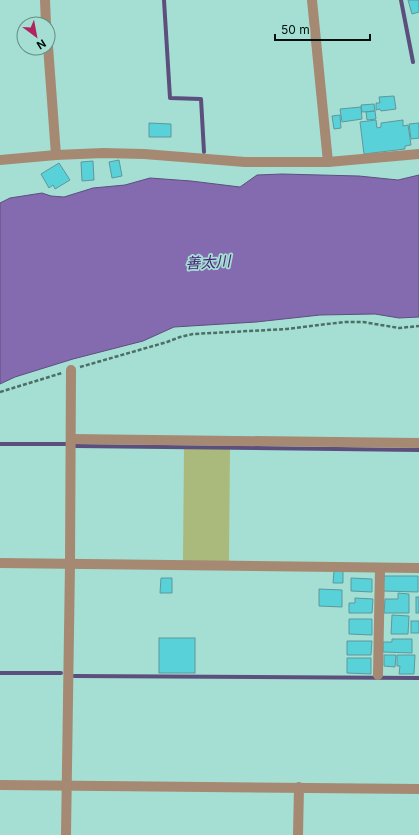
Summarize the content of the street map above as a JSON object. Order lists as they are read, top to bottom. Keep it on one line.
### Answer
{"water":["善太川"],"scale_bar":"50 m","north":"bottom right"}
